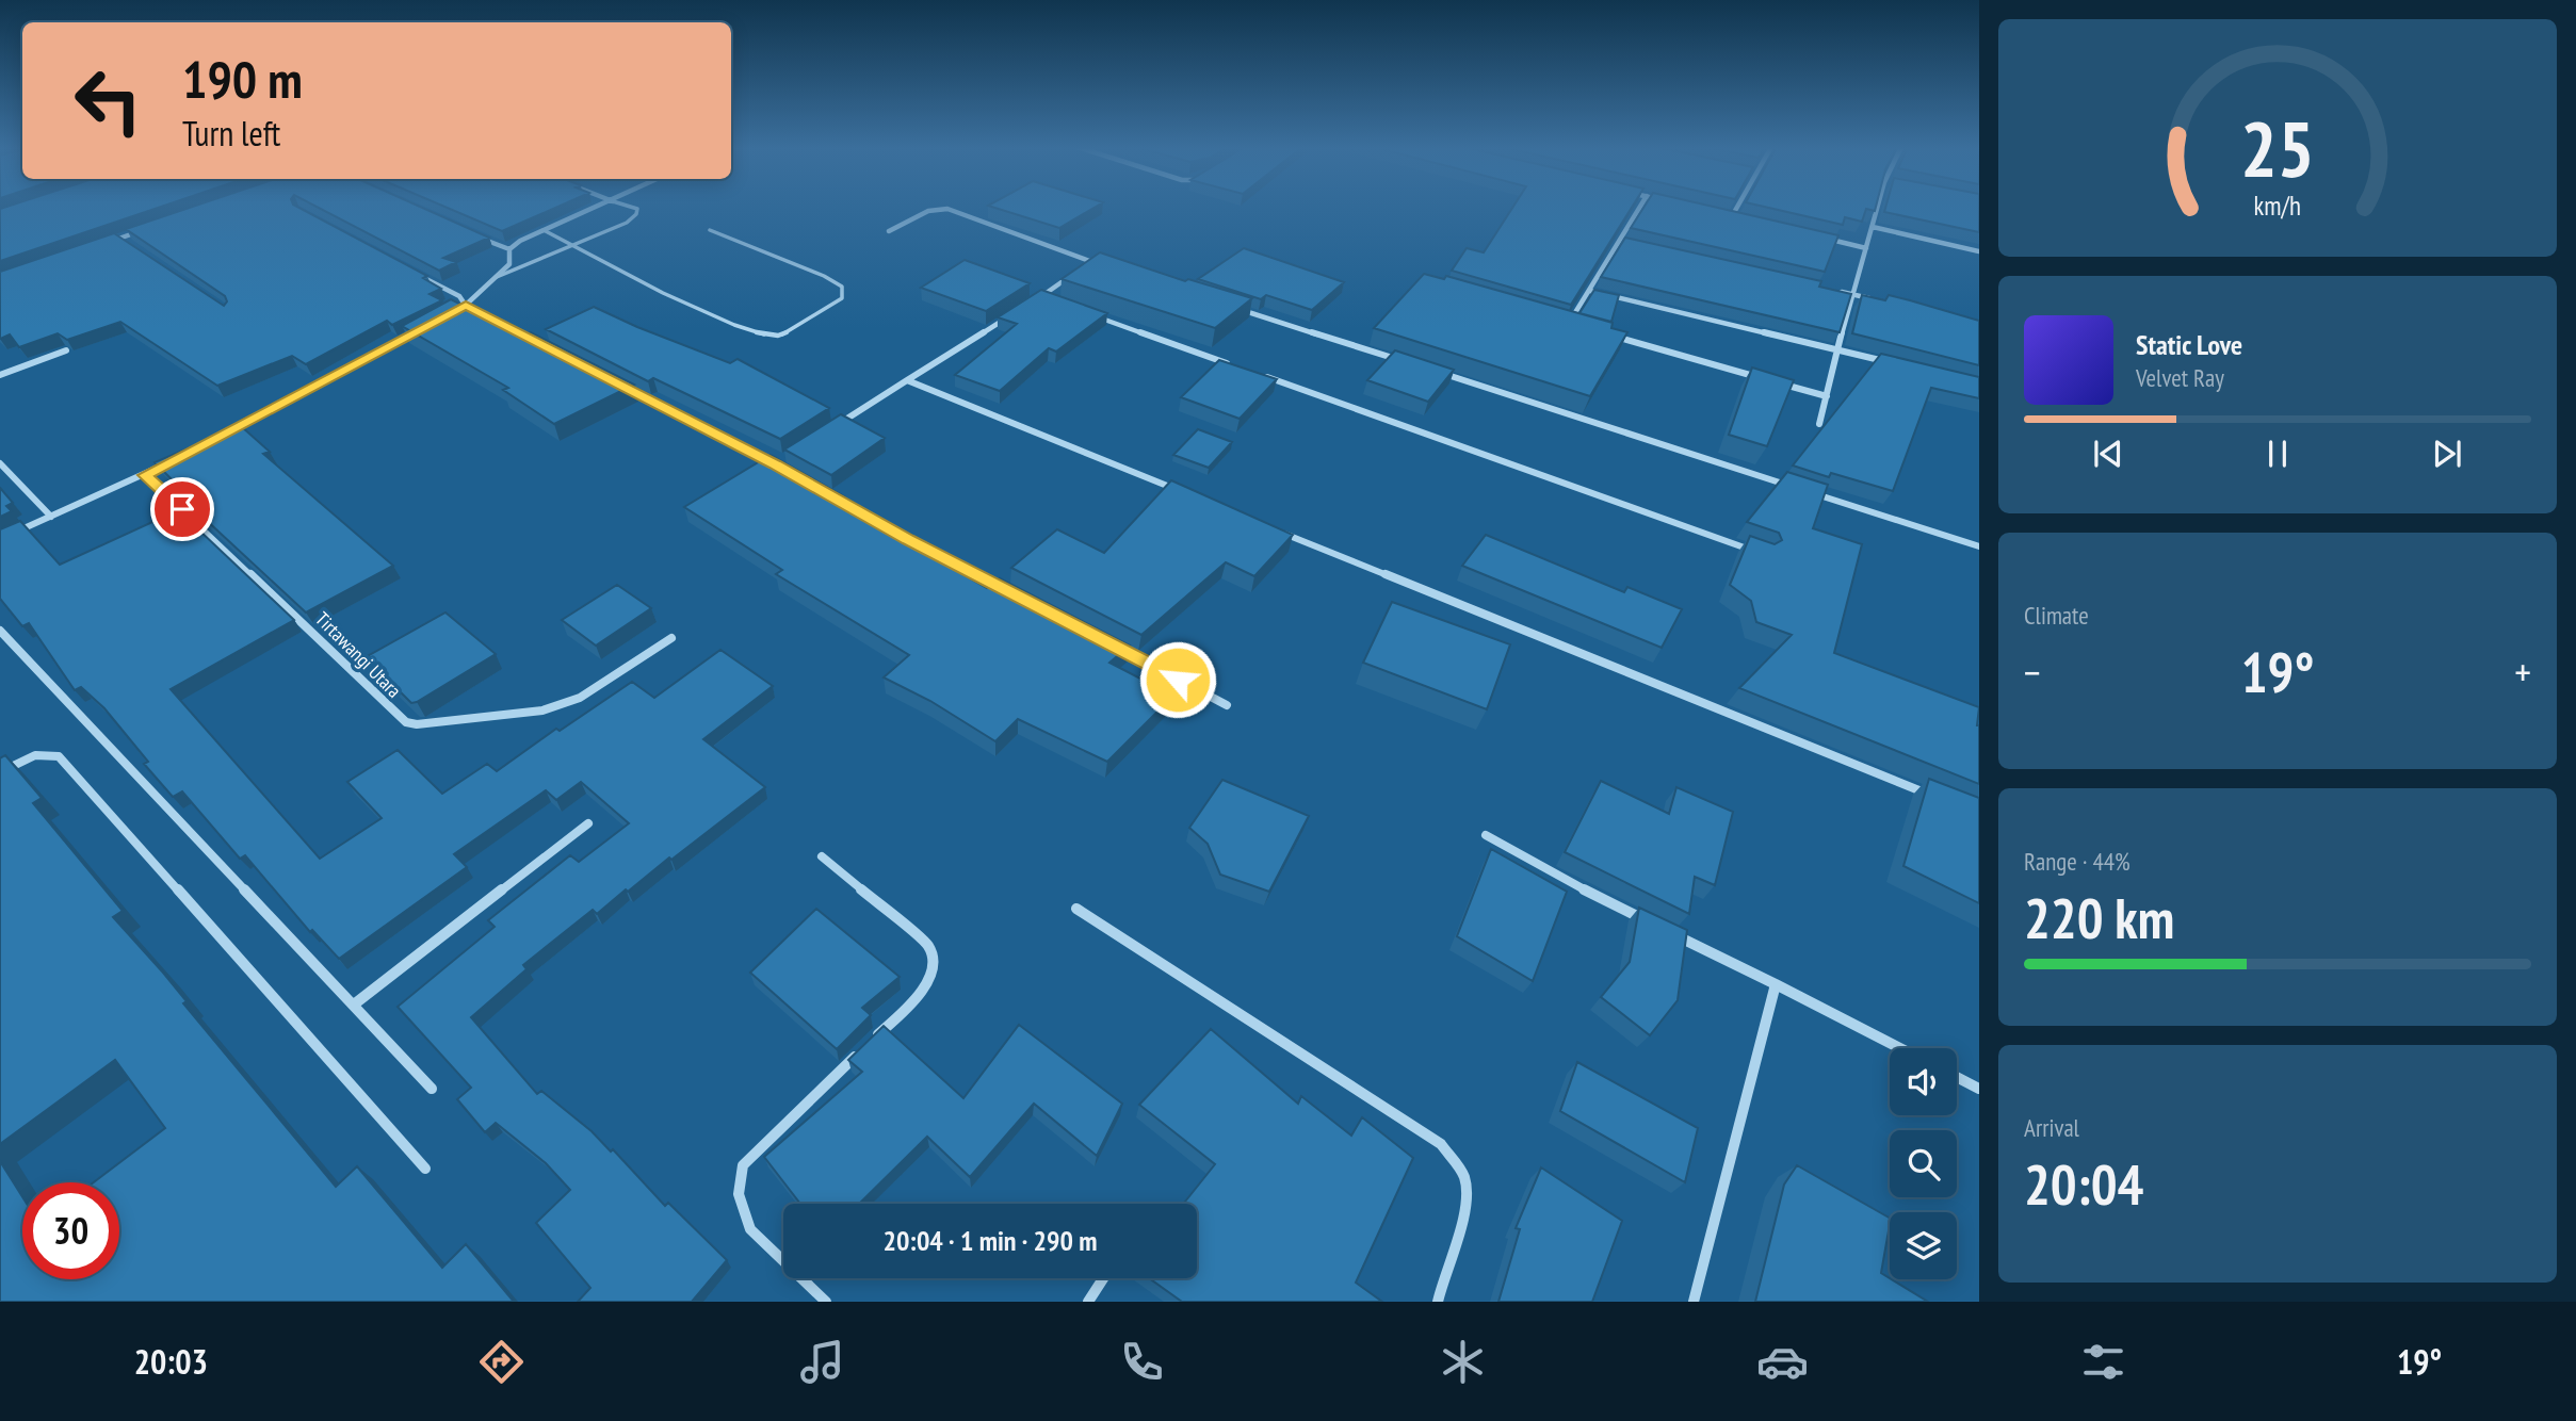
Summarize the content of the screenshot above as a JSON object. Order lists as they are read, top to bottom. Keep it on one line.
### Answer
{"streets":{"street":["Tirtawangi Utara"]},"page":{"turn":["190 m","Turn left"],"song":["Static Love","Velvet Ray"],"tile":["Climate",["Range · 44%","220 km"],["Arrival","20:04"]],"heat":["−","19°","+"],"limit":"30","trip":"20:04 · 1 min · 290 m","tabs":["20:03","19°"],"gauge":["25","km/h"]}}
